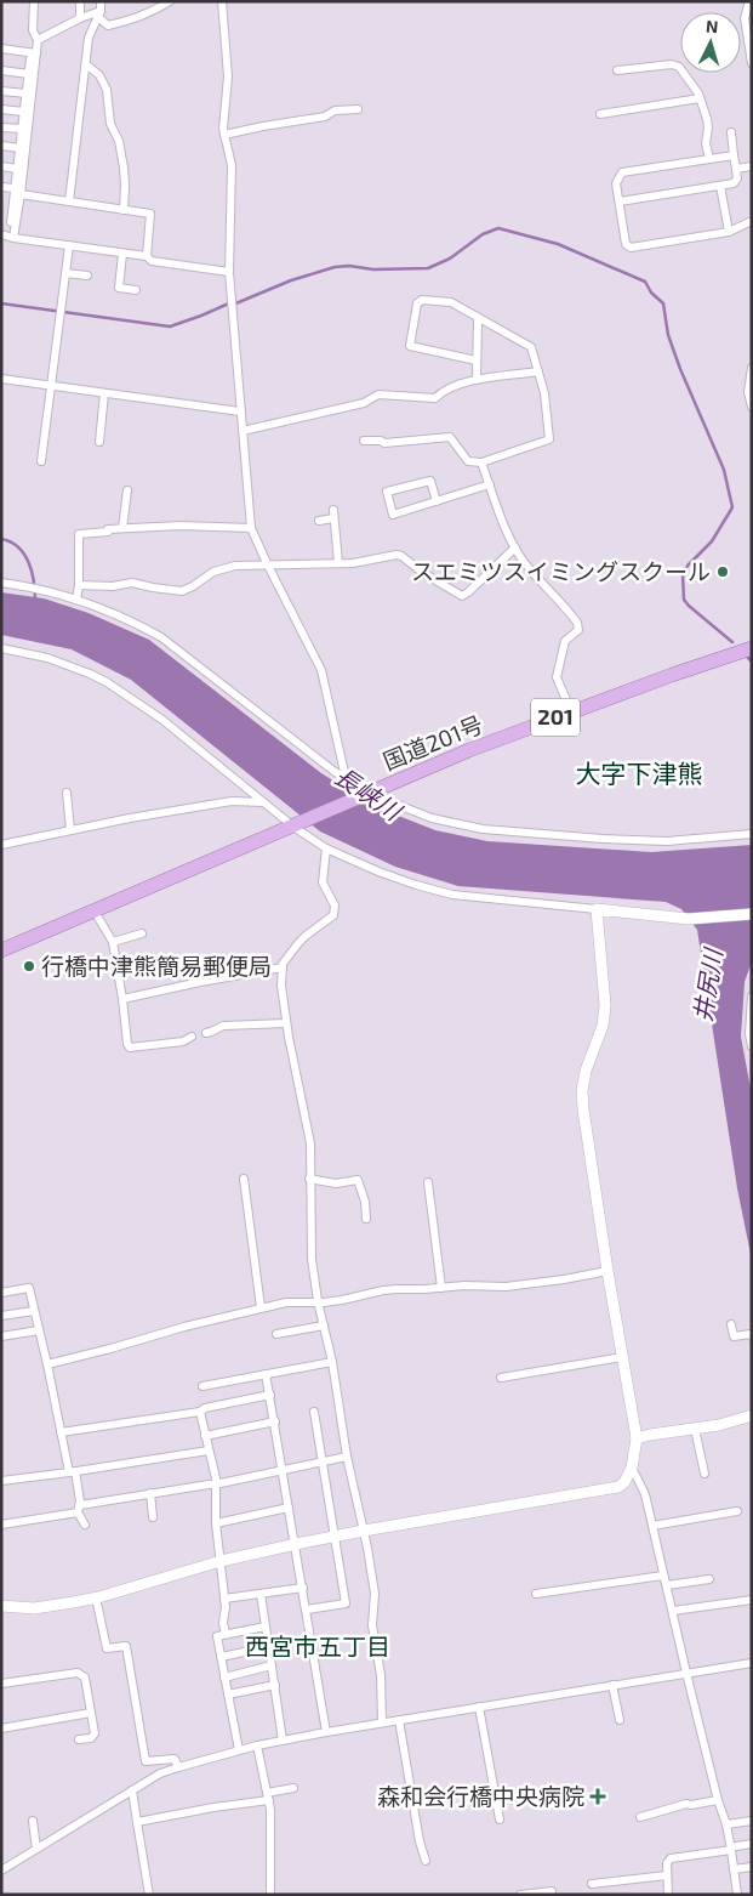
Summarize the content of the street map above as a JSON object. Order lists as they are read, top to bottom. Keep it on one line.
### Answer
{"streets":{"highway":["201","国道201号"]},"districts":["大字下津熊","西宮市五丁目"],"water":["長峡川","井尻川"],"places":{"other":["スエミツスイミングスクール","行橋中津熊簡易郵便局"],"health":["森和会行橋中央病院"]},"north":"top"}
